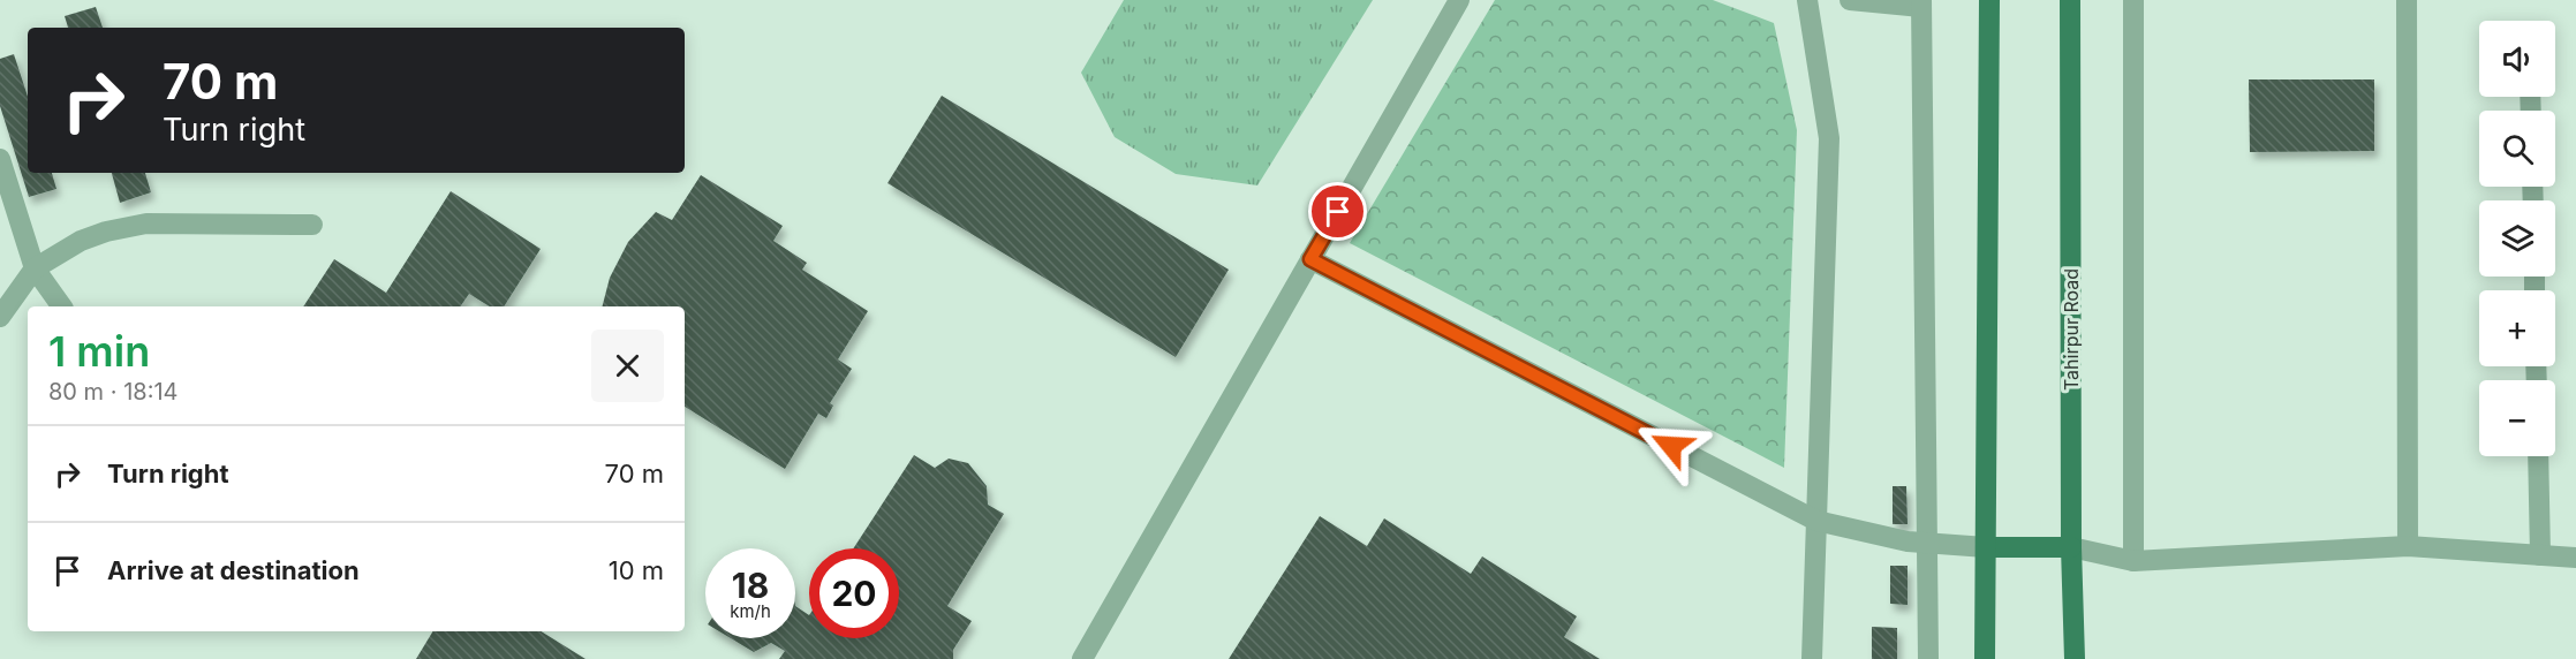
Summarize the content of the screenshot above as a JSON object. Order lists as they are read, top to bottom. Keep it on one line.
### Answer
{"streets":{"main road":["Tahirpur Road"]},"page":{"map_buttons":["+","−"],"turn":["70 m","Turn right"],"heading":["1 min","80 m · 18:14"],"list":[{"name":"Turn right","value":"70 m"},{"name":"Arrive at destination","value":"10 m"}],"speed":"18 km/h","limit":"20"}}
